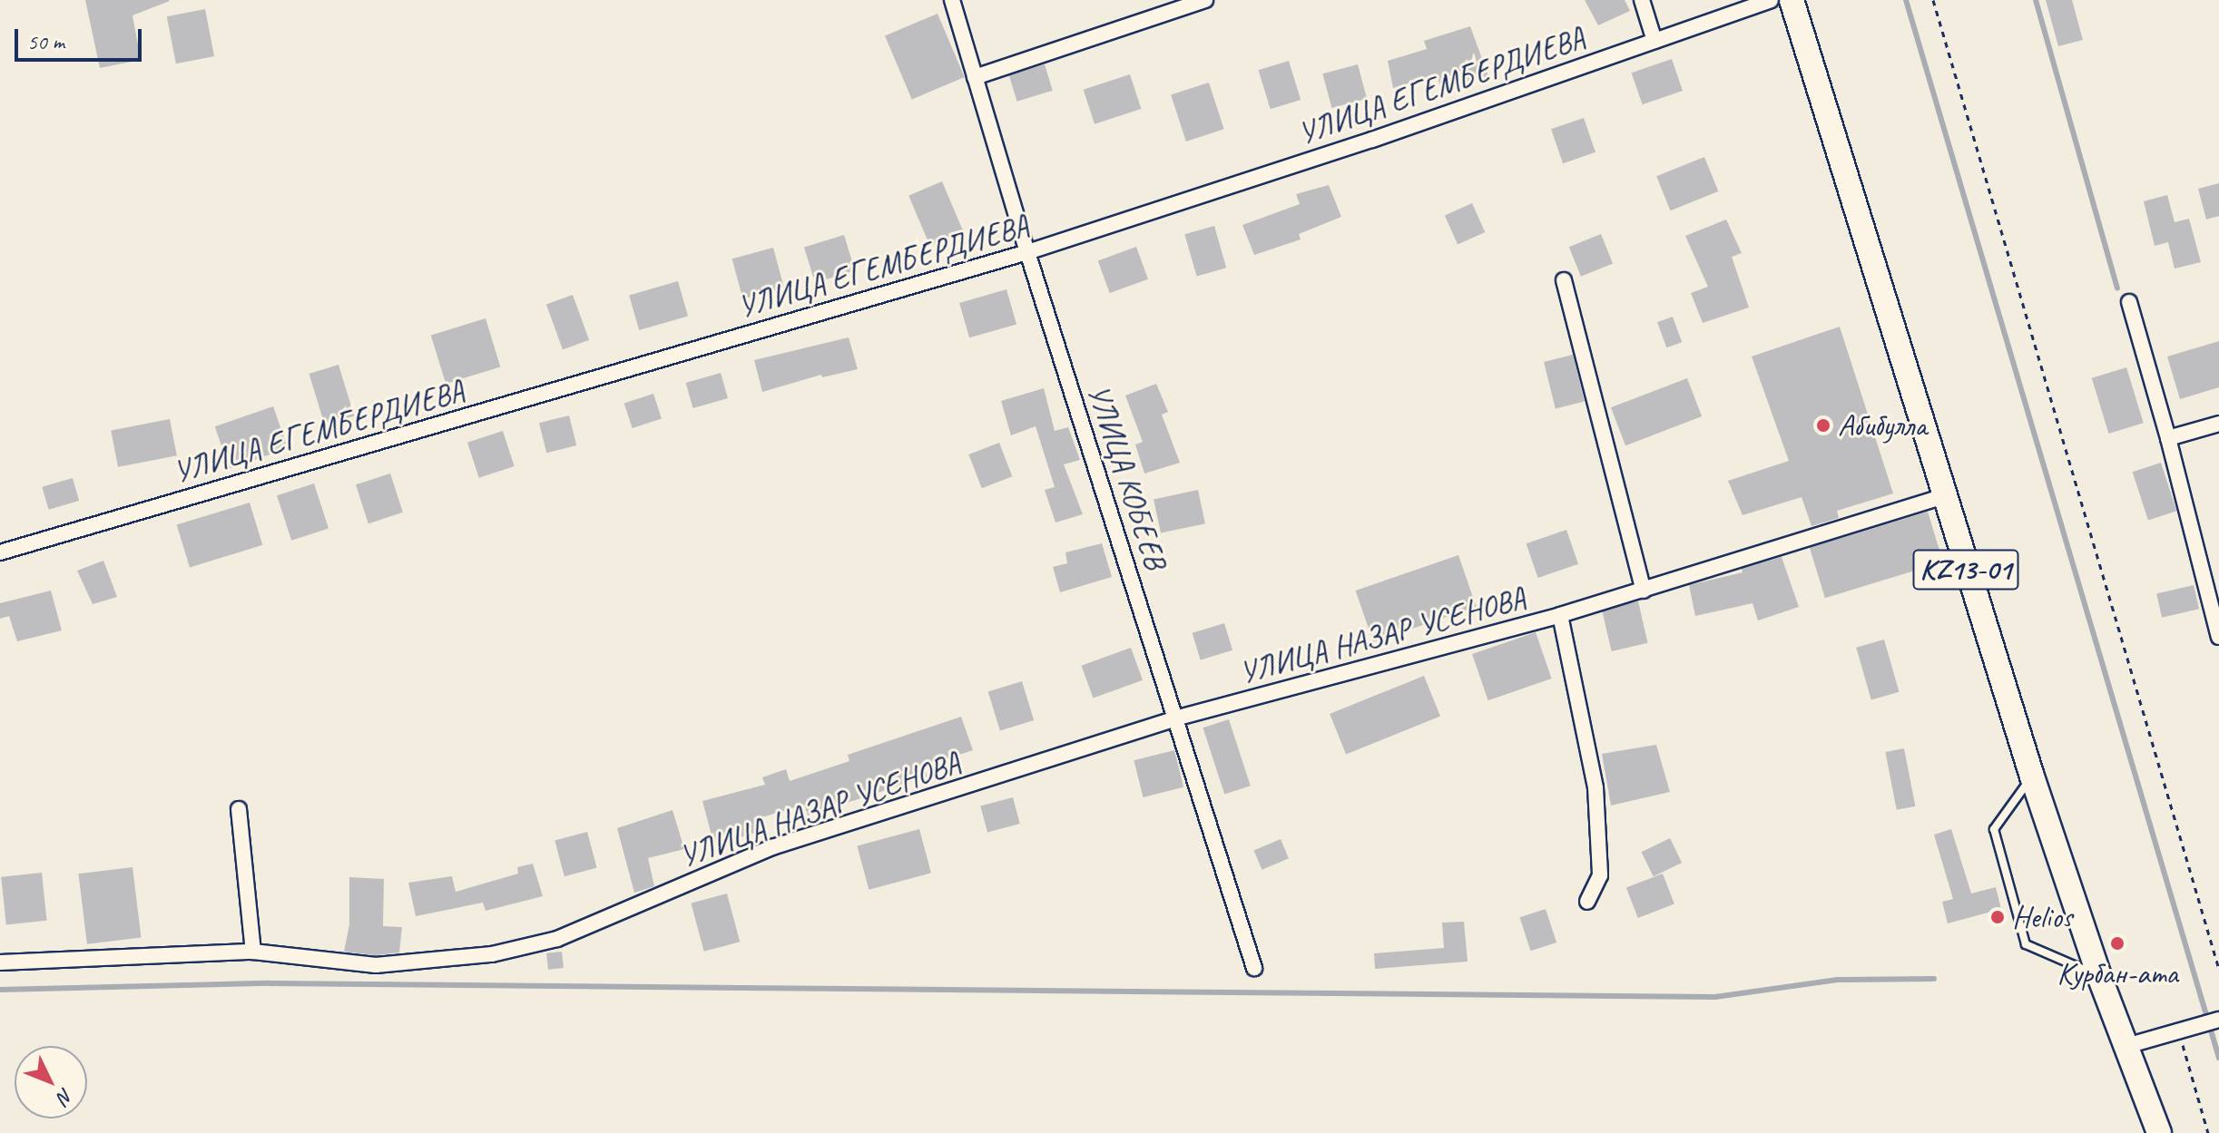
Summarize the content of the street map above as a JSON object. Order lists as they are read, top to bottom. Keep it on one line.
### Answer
{"streets":{"main road":["KZ13-01"],"street":["УЛИЦА ЕГЕМБЕРДИЕВА","УЛИЦА КОБЕЕВ","УЛИЦА НАЗАР УСЕНОВА"]},"crossings":[["УЛИЦА ЕГЕМБЕРДИЕВА","УЛИЦА КОБЕЕВ"],["УЛИЦА КОБЕЕВ","УЛИЦА НАЗАР УСЕНОВА"],["KZ13-01","УЛИЦА НАЗАР УСЕНОВА"]],"places":["Абибулла","Helios","Курбан-ата"],"scale_bar":"50 m","north":"bottom right"}
